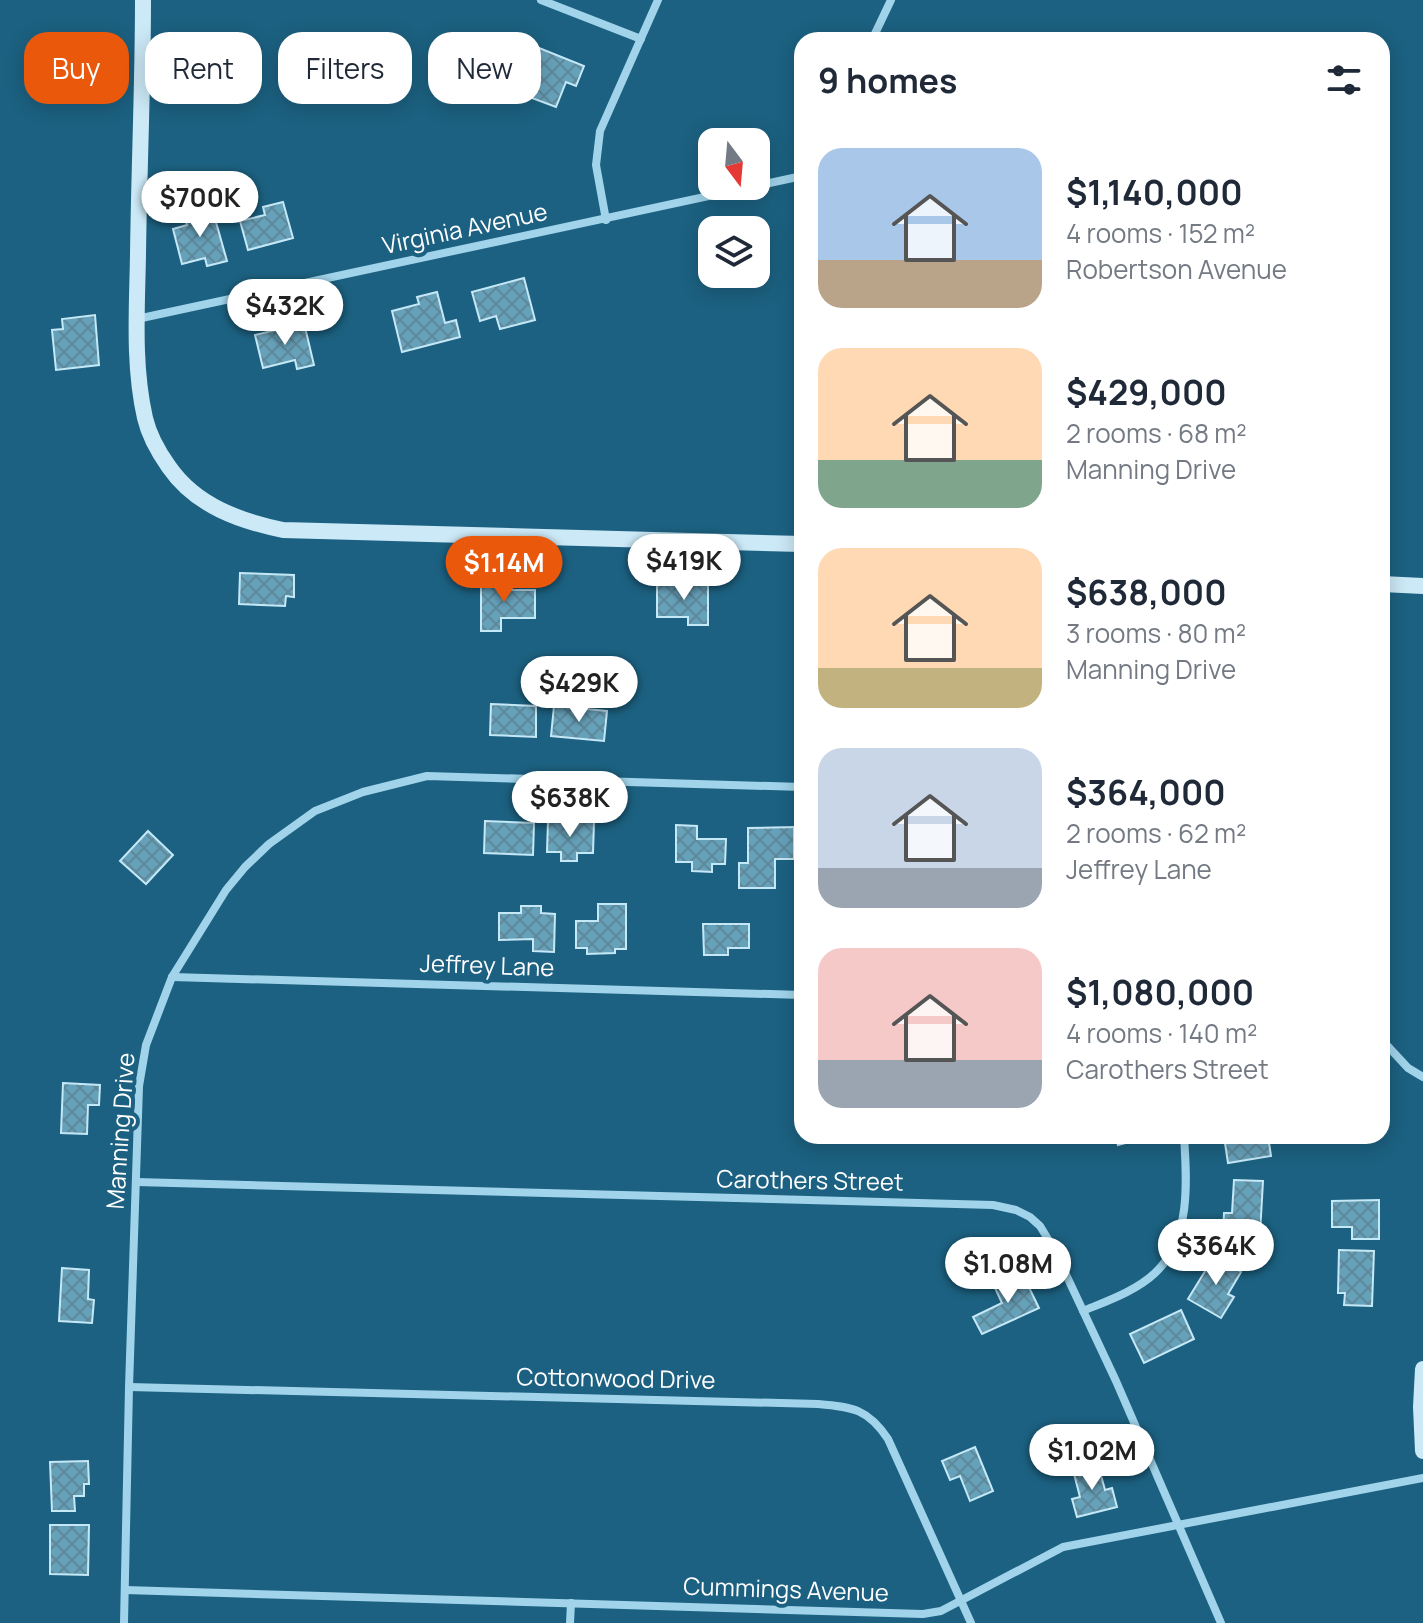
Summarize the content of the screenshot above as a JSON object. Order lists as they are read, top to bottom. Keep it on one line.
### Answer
{"streets":{"street":["Virginia Avenue","Jeffrey Lane","Manning Drive","Carothers Street","Cottonwood Drive","Cummings Avenue"]},"crossings":[["Jeffrey Lane","Manning Drive"],["Manning Drive","Carothers Street"],["Manning Drive","Cottonwood Drive"],["Manning Drive","Cummings Avenue"],["Carothers Street","Cummings Avenue"],["Cottonwood Drive","Cummings Avenue"]],"north":"bottom","page":{"chip":["Buy","Rent","Filters","New"],"heading":"9 homes","list":[{"name":"$1,140,000","note":"4 rooms · 152 m² · Robertson Avenue"},{"name":"$429,000","note":"2 rooms · 68 m² · Manning Drive"},{"name":"$638,000","note":"3 rooms · 80 m² · Manning Drive"},{"name":"$364,000","note":"2 rooms · 62 m² · Jeffrey Lane"},{"name":"$1,080,000","note":"4 rooms · 140 m² · Carothers Street"}],"price":["$700K","$432K","$419K","$1.14M","$429K","$638K","$364K","$1.08M","$1.02M"]}}
